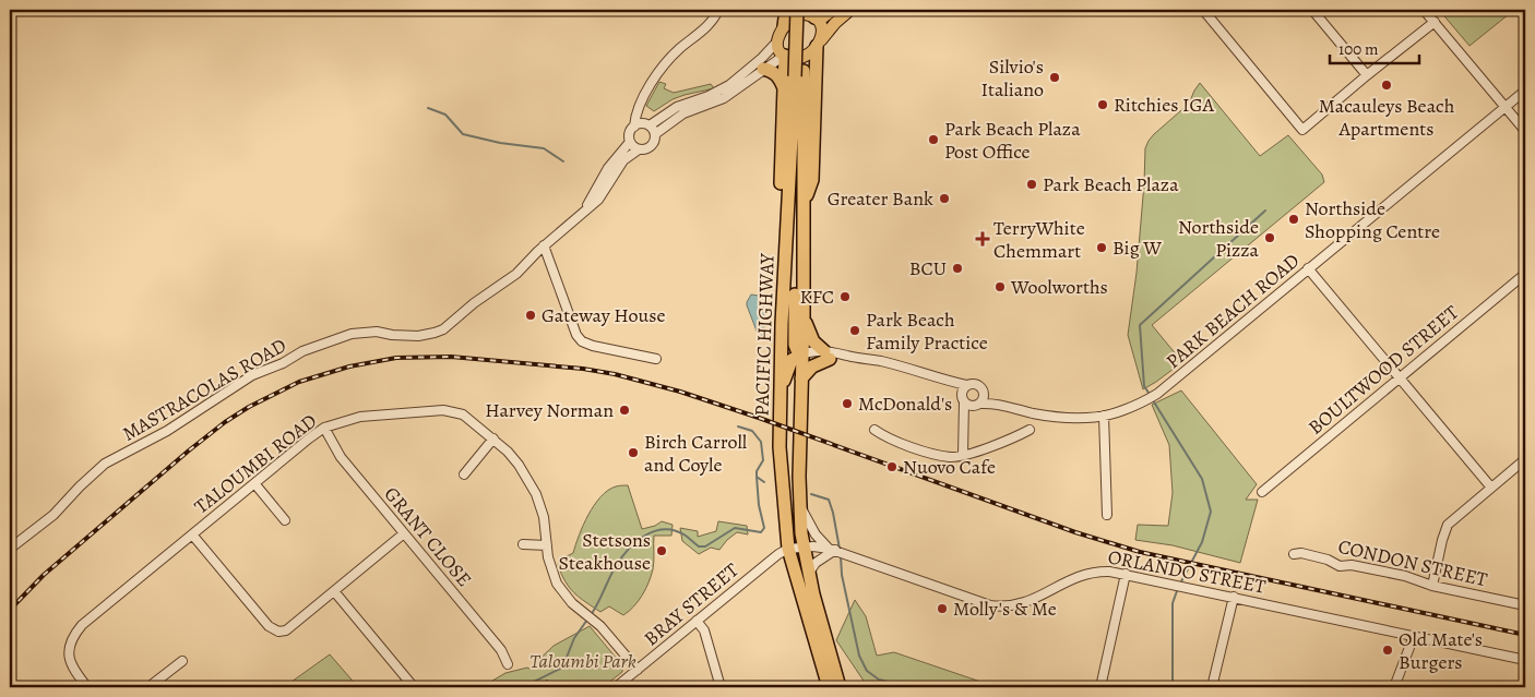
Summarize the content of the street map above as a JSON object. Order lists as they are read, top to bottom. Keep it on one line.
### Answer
{"streets":{"highway":["PACIFIC HIGHWAY"],"street":["PARK BEACH ROAD","BOULTWOOD STREET","MASTRACOLAS ROAD","TALOUMBI ROAD","GRANT CLOSE","CONDON STREET","ORLANDO STREET","BRAY STREET"]},"crossings":[["PACIFIC HIGHWAY","ORLANDO STREET"],["PACIFIC HIGHWAY","BRAY STREET"],["TALOUMBI ROAD","GRANT CLOSE"],["TALOUMBI ROAD","BRAY STREET"],["ORLANDO STREET","BRAY STREET"]],"parks":["Taloumbi Park"],"places":{"other":["Silvio's Italiano","Macauleys Beach Apartments","Ritchies IGA","Park Beach Plaza Post Office","Park Beach Plaza","Greater Bank","Northside Shopping Centre","Northside Pizza","Big W","BCU","Woolworths","KFC","Gateway House","Park Beach Family Practice","McDonald's","Harvey Norman","Birch Carroll and Coyle","Nuovo Cafe","Stetsons Steakhouse","Molly's & Me","Old Mate's Burgers"],"health":["TerryWhite Chemmart"]},"scale_bar":"100 m"}
